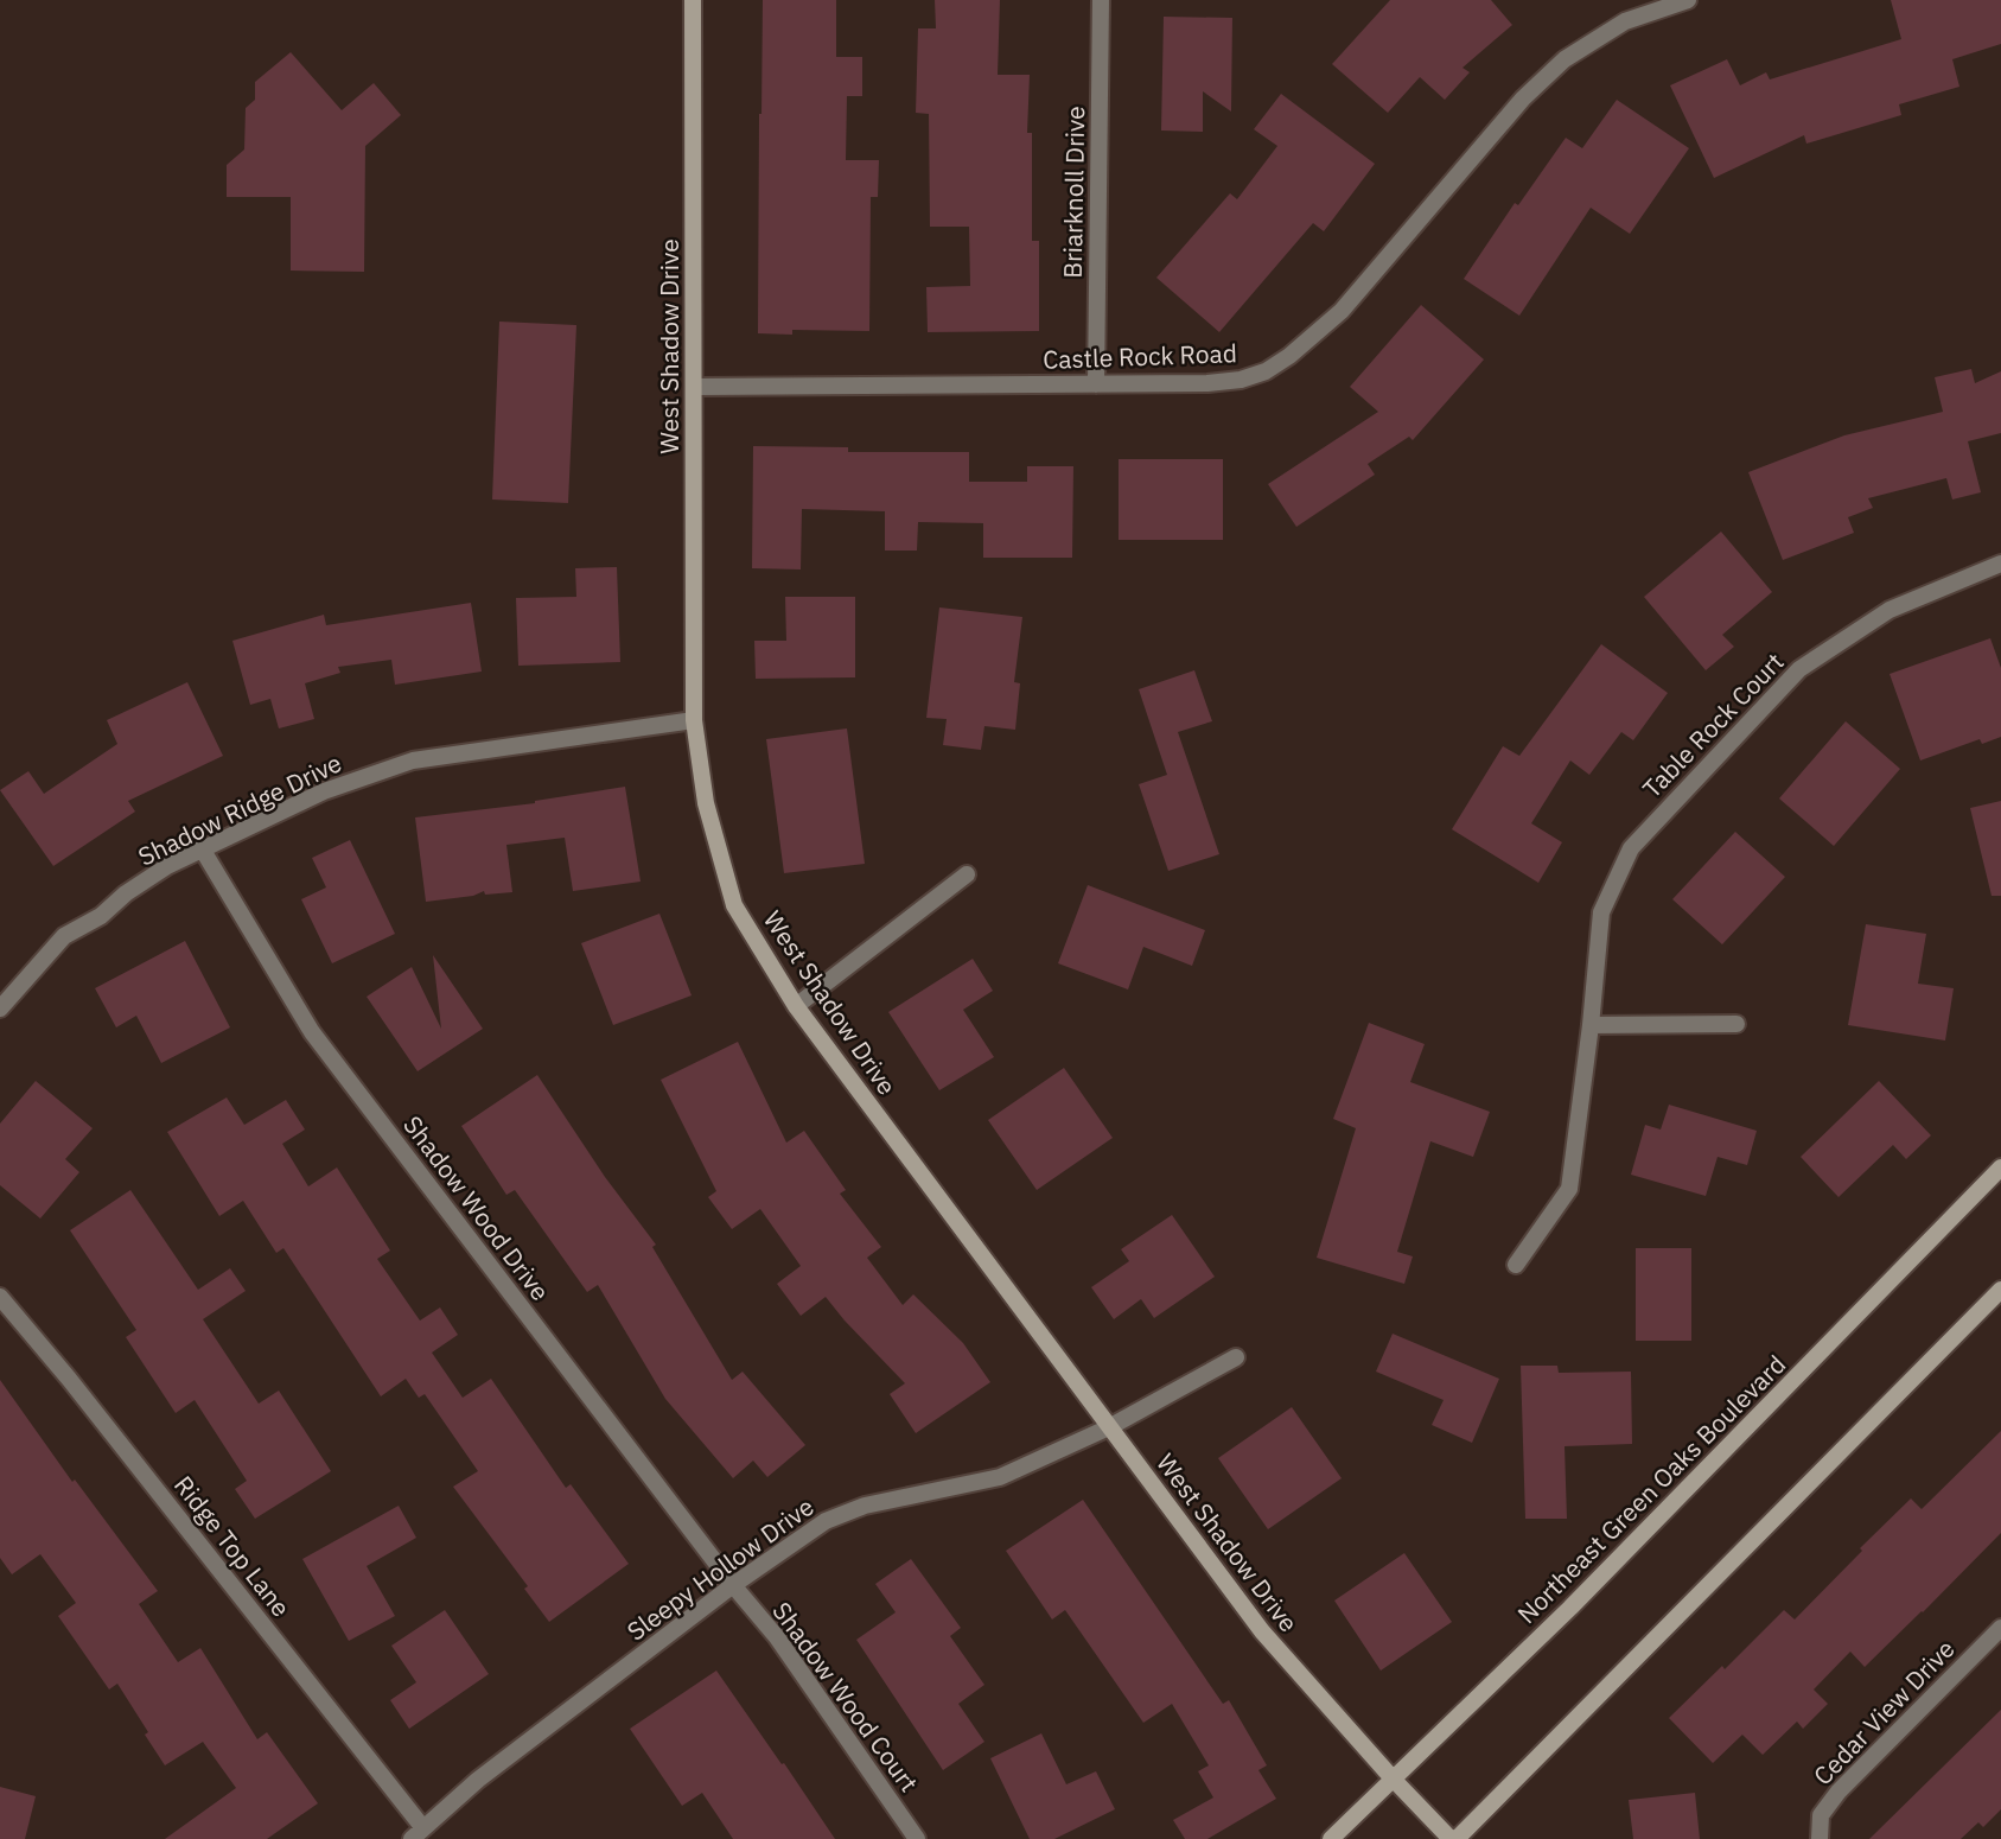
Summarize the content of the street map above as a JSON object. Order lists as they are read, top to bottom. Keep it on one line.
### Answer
{"streets":{"street":["Briarknoll Drive","West Shadow Drive","Castle Rock Road","Table Rock Court","Shadow Ridge Drive","Shadow Wood Drive","Northeast Green Oaks Boulevard","Ridge Top Lane","Sleepy Hollow Drive","Shadow Wood Court","Cedar View Drive"]},"crossings":[["Briarknoll Drive","Castle Rock Road"],["West Shadow Drive","Castle Rock Road"],["West Shadow Drive","Shadow Ridge Drive"],["West Shadow Drive","Northeast Green Oaks Boulevard"],["West Shadow Drive","Sleepy Hollow Drive"],["Shadow Ridge Drive","Shadow Wood Drive"],["Shadow Wood Drive","Sleepy Hollow Drive"],["Shadow Wood Drive","Shadow Wood Court"],["Ridge Top Lane","Sleepy Hollow Drive"],["Sleepy Hollow Drive","Shadow Wood Court"]]}
